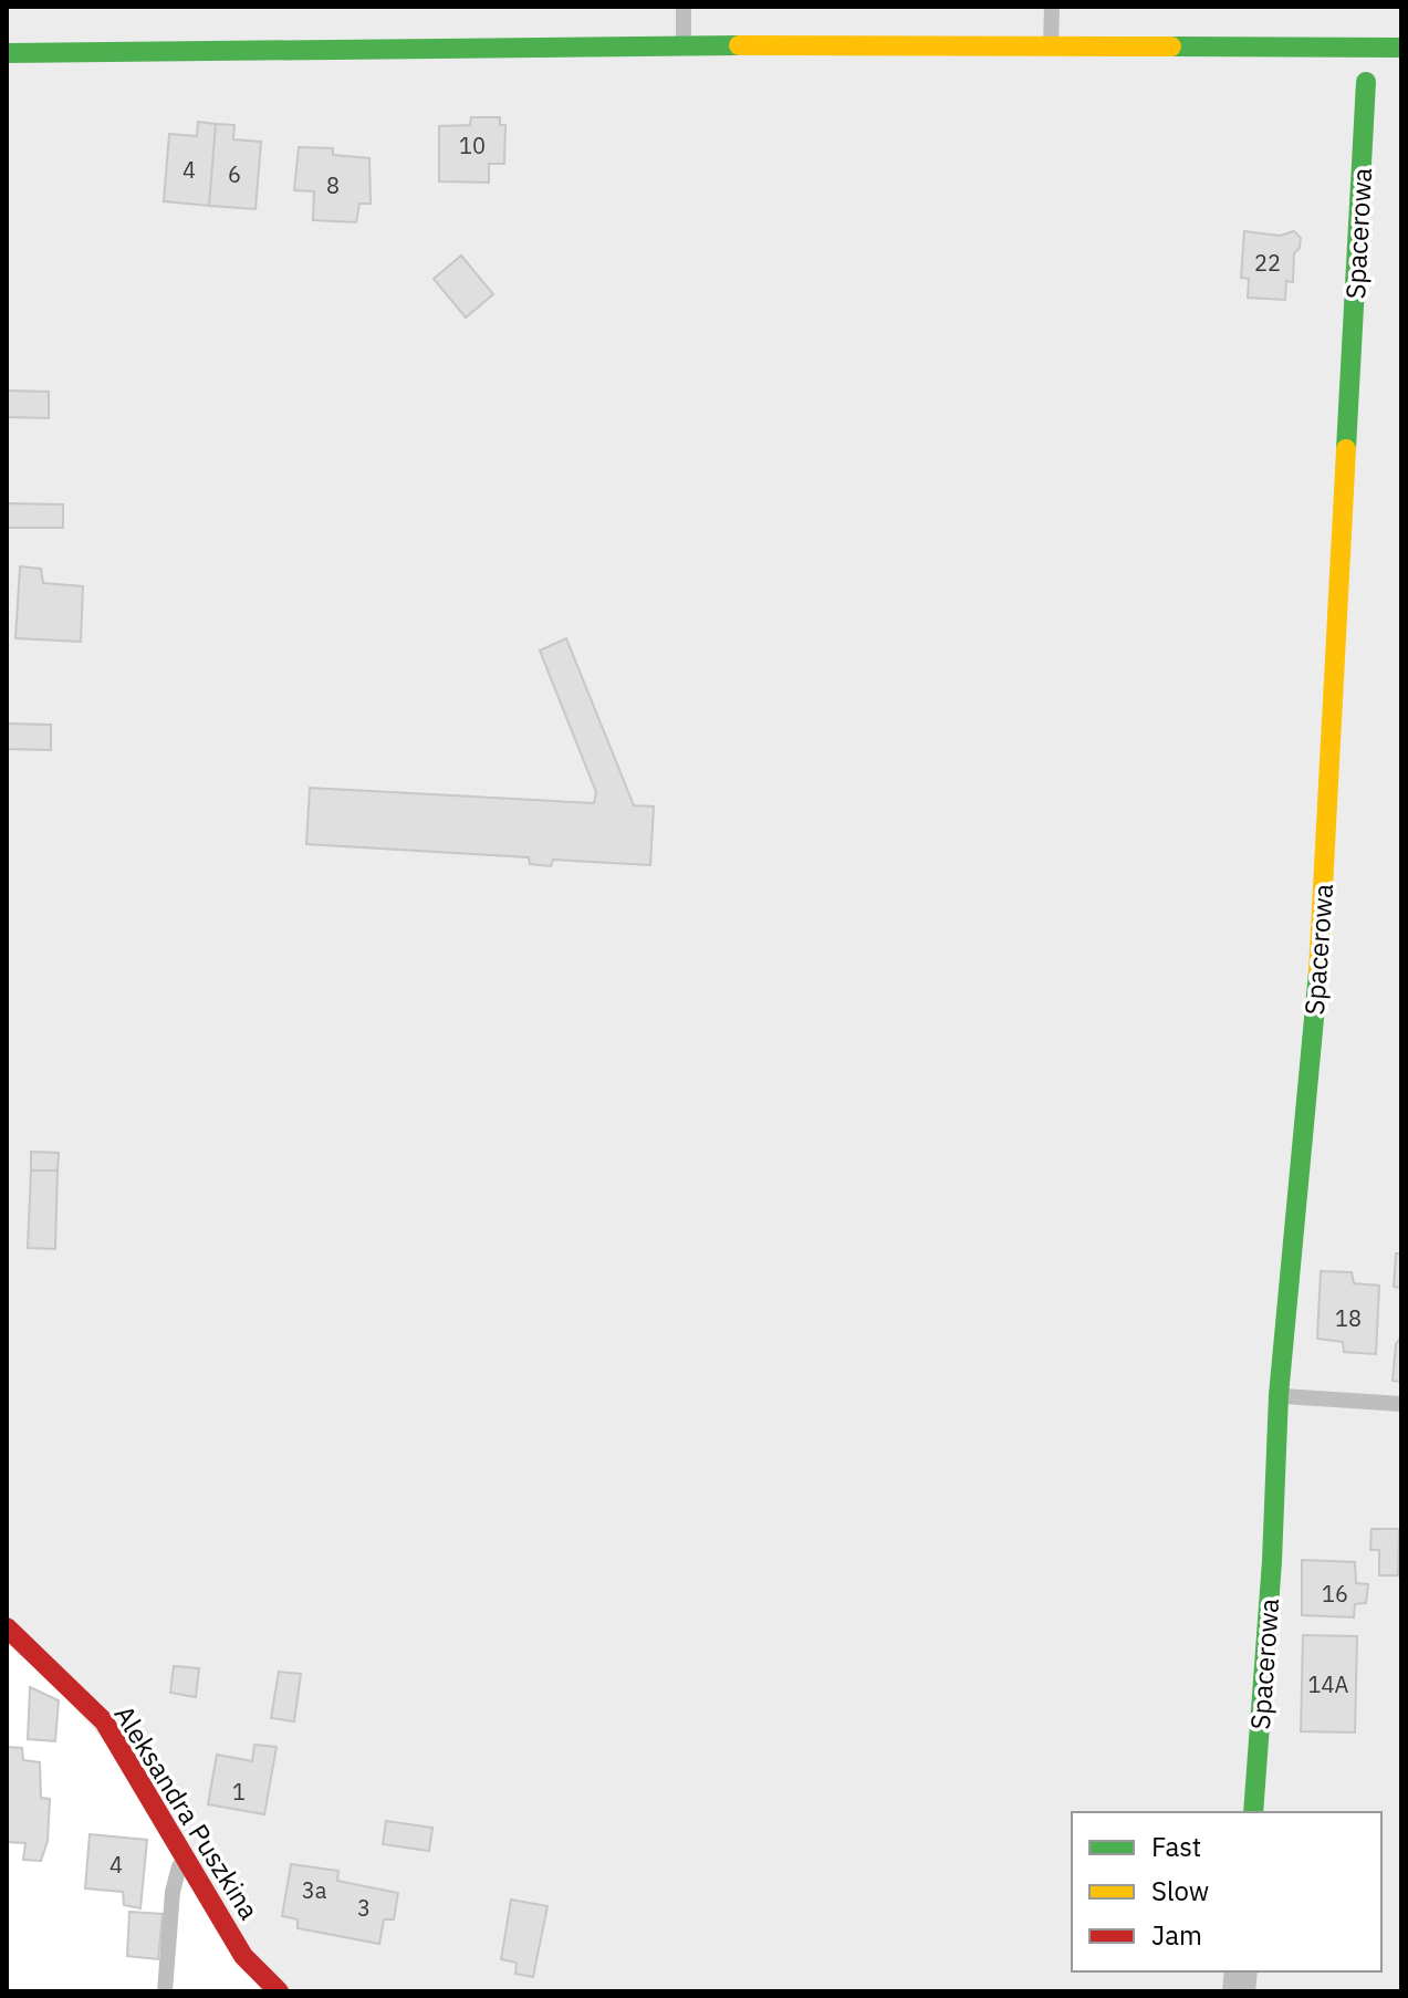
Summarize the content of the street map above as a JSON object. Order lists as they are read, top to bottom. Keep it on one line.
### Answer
{"streets":{"street":["Spacerowa","Aleksandra Puszkina"]},"house_numbers":["10","4","6","8","22","18","16","14A","1","4","3a","3"],"legend":["Fast","Slow","Jam"]}
